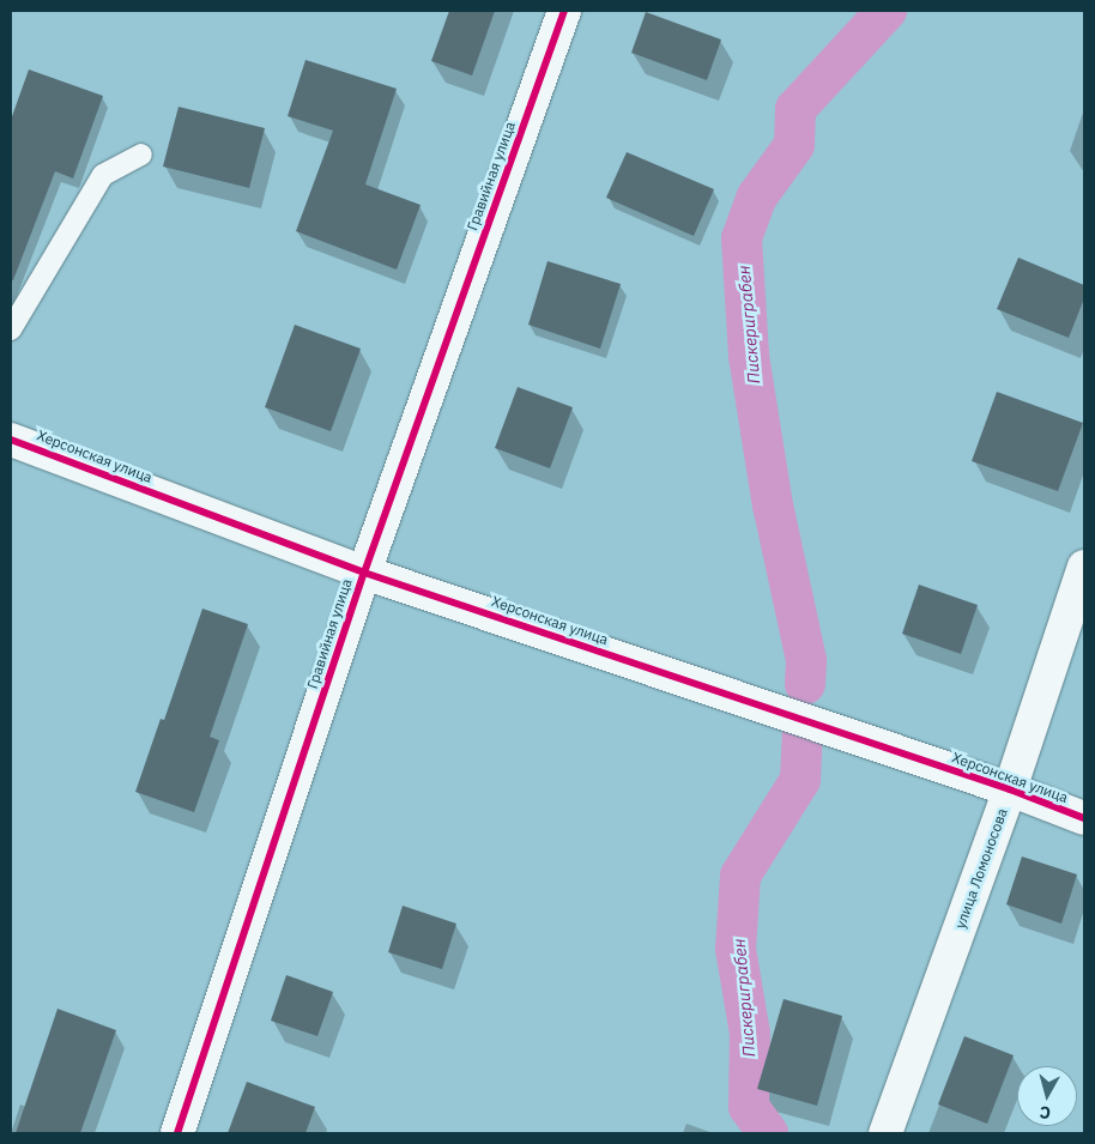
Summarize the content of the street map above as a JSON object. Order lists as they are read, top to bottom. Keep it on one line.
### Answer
{"streets":{"street":["Гравийная улица","Херсонская улица","улица Ломоносова"]},"crossings":[["Гравийная улица","Херсонская улица"],["Херсонская улица","улица Ломоносова"]],"water":["Пискериграбен"],"north":"bottom"}
